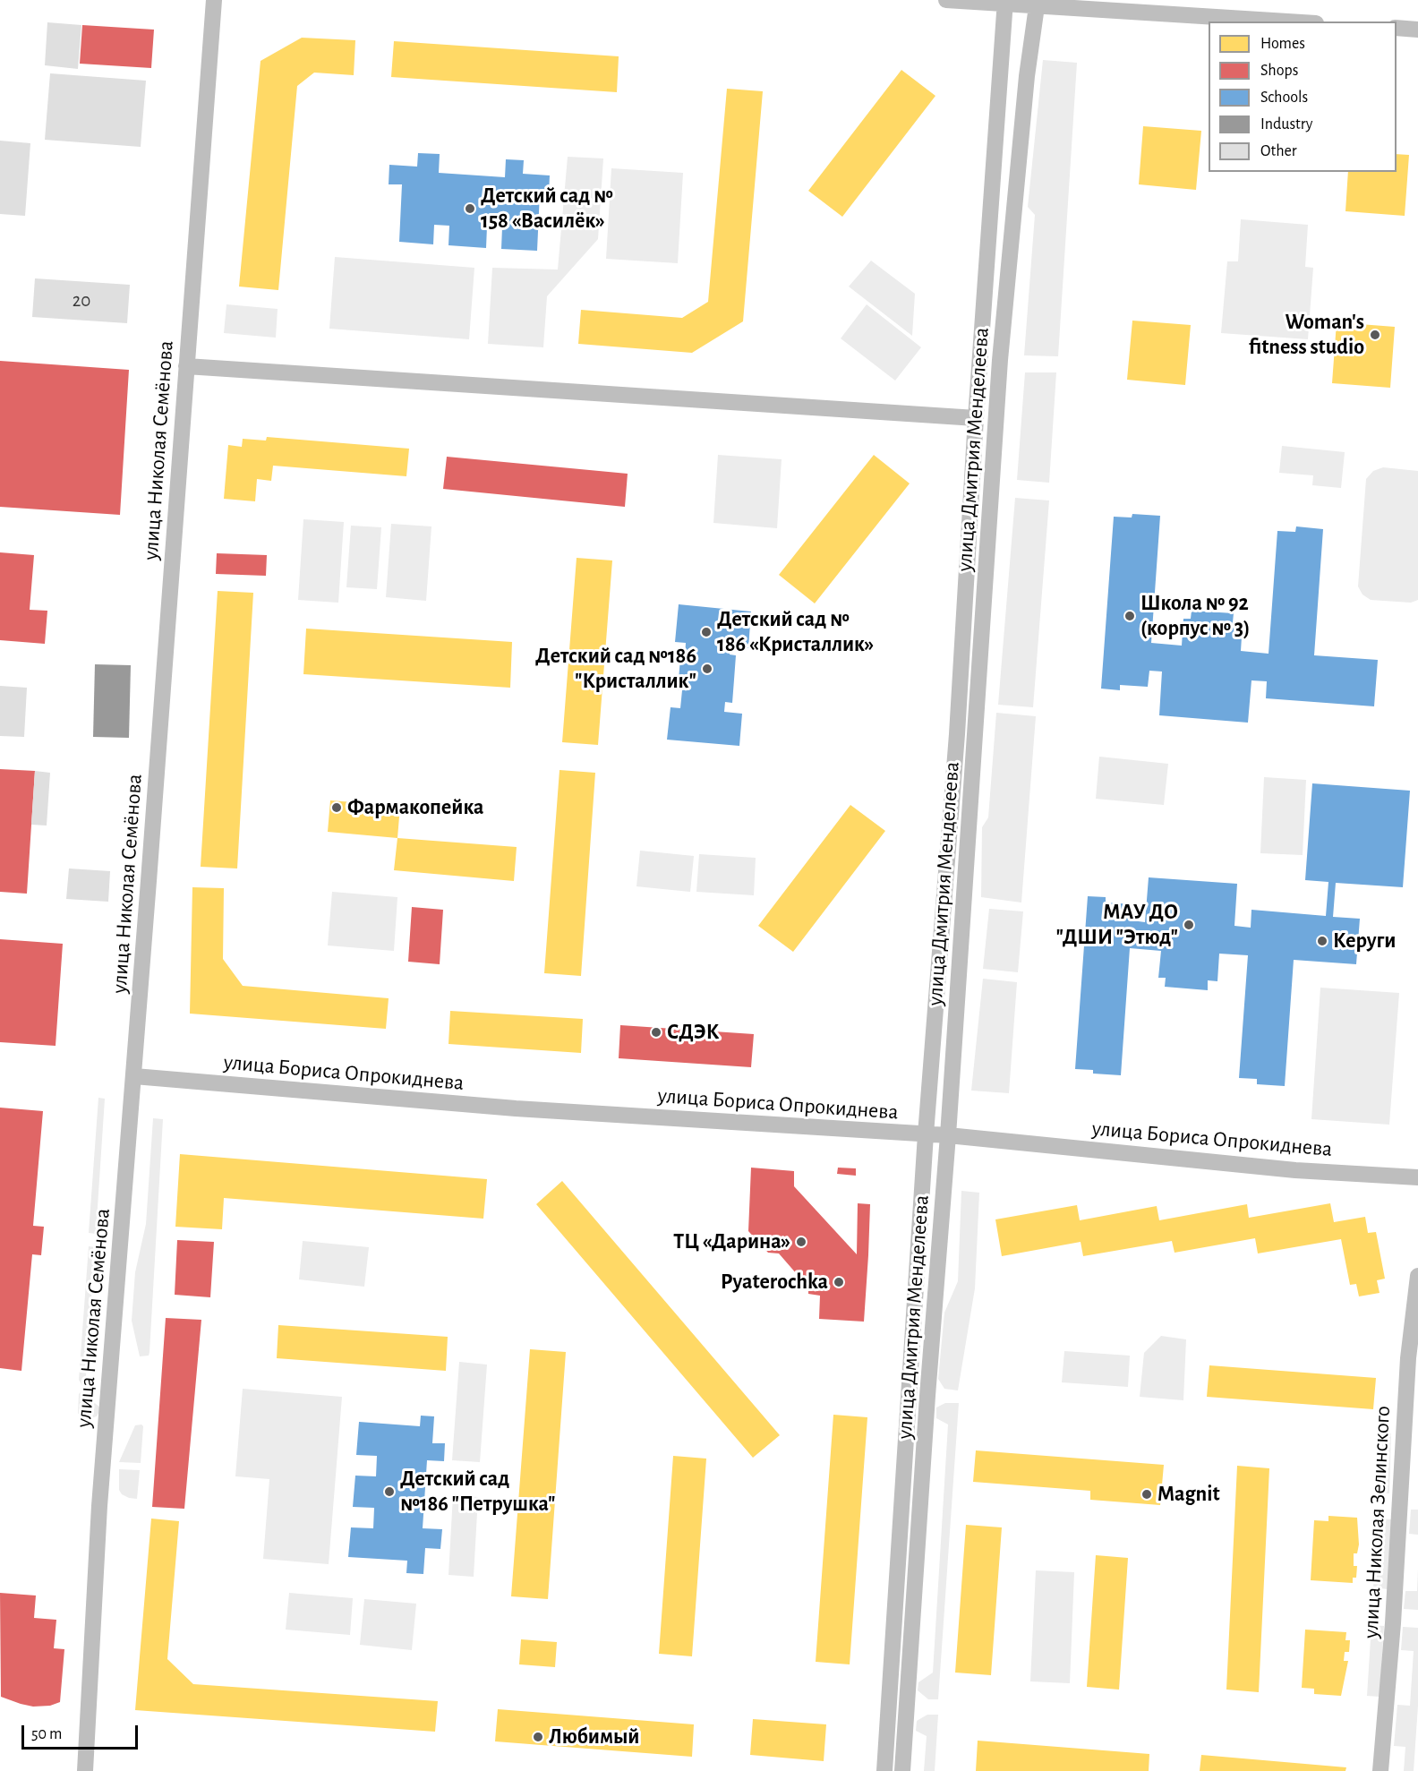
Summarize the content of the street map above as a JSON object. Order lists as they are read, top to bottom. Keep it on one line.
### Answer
{"streets":{"street":["улица Дмитрия Менделеева","улица Николая Семёнова","улица Бориса Опрокиднева","улица Николая Зелинского"]},"crossings":[["улица Дмитрия Менделеева","улица Бориса Опрокиднева"],["улица Николая Семёнова","улица Бориса Опрокиднева"]],"places":["Детский сад № 158 «Василёк»","Woman's fitness studio","Школа № 92 (корпус № 3)","Детский сад № 186 «Кристаллик»","Детский сад №186 \"Кристаллик\"","Фармакопейка","МАУ ДО \"ДШИ \"Этюд\"","Керуги","СДЭК","ТЦ «Дарина»","Pyaterochka","Детский сад №186 \"Петрушка\"","Magnit","Любимый"],"house_numbers":["20"],"legend":["Homes","Shops","Schools","Industry","Other"],"scale_bar":"50 m"}
